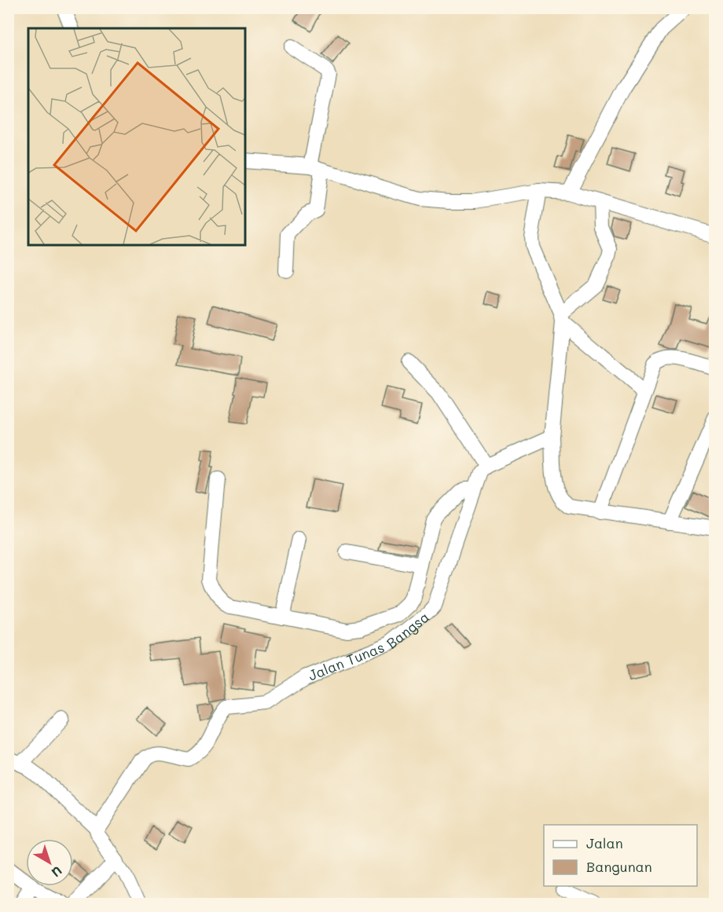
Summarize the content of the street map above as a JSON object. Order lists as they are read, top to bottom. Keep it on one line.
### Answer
{"streets":{"street":["Jalan Tunas Bangsa"]},"legend":["Jalan","Bangunan"],"north":"bottom right"}
